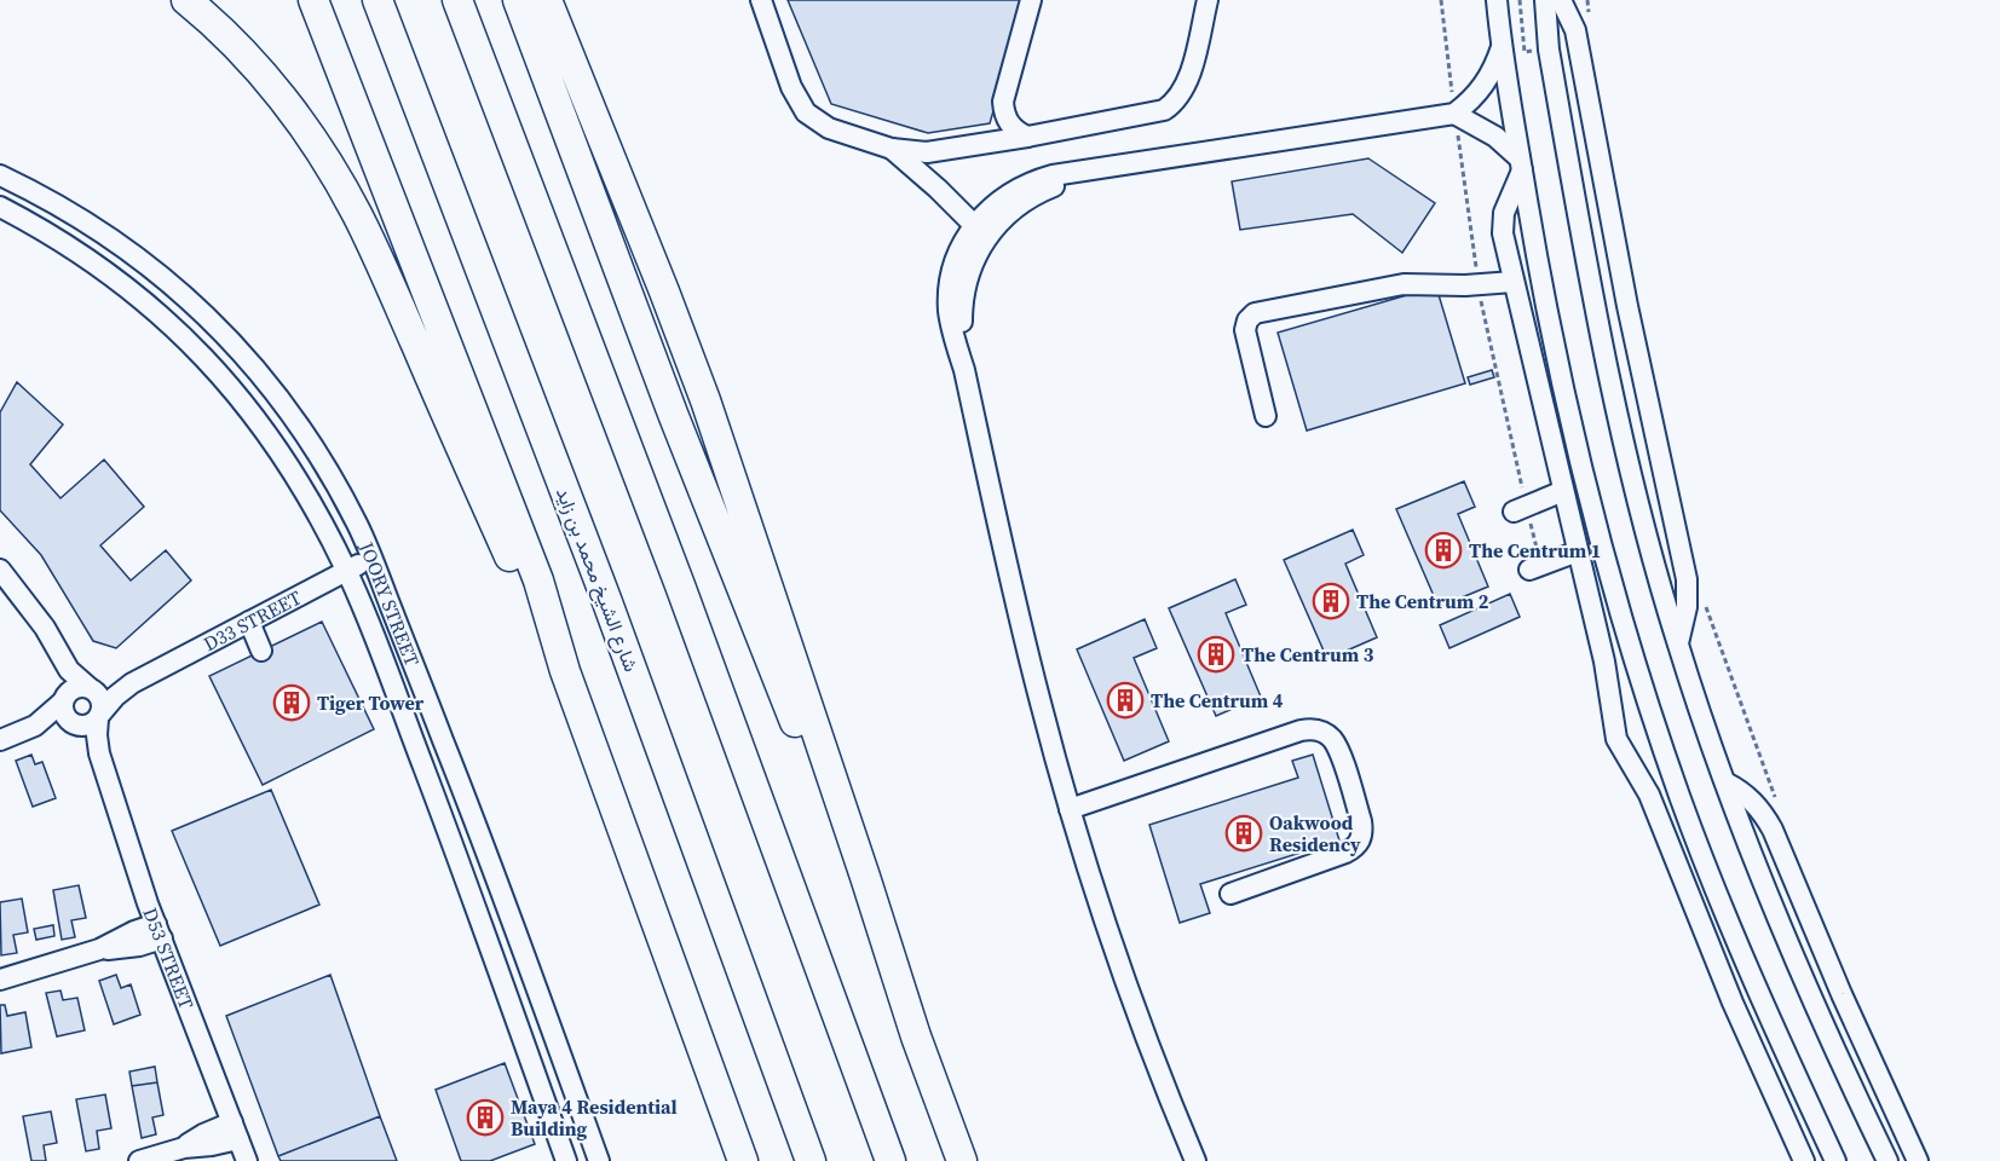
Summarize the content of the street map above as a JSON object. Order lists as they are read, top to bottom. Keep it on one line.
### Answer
{"streets":{"highway":["شارع الشيخ محمد بن زايد"],"street":["JOORY STREET","D33 STREET","D53 STREET"]},"crossings":[["JOORY STREET","D33 STREET"],["D33 STREET","D53 STREET"]],"places":{"building":["The Centrum 1","The Centrum 2","The Centrum 3","The Centrum 4","Tiger Tower","Oakwood Residency","Maya 4 Residential Building"]}}
